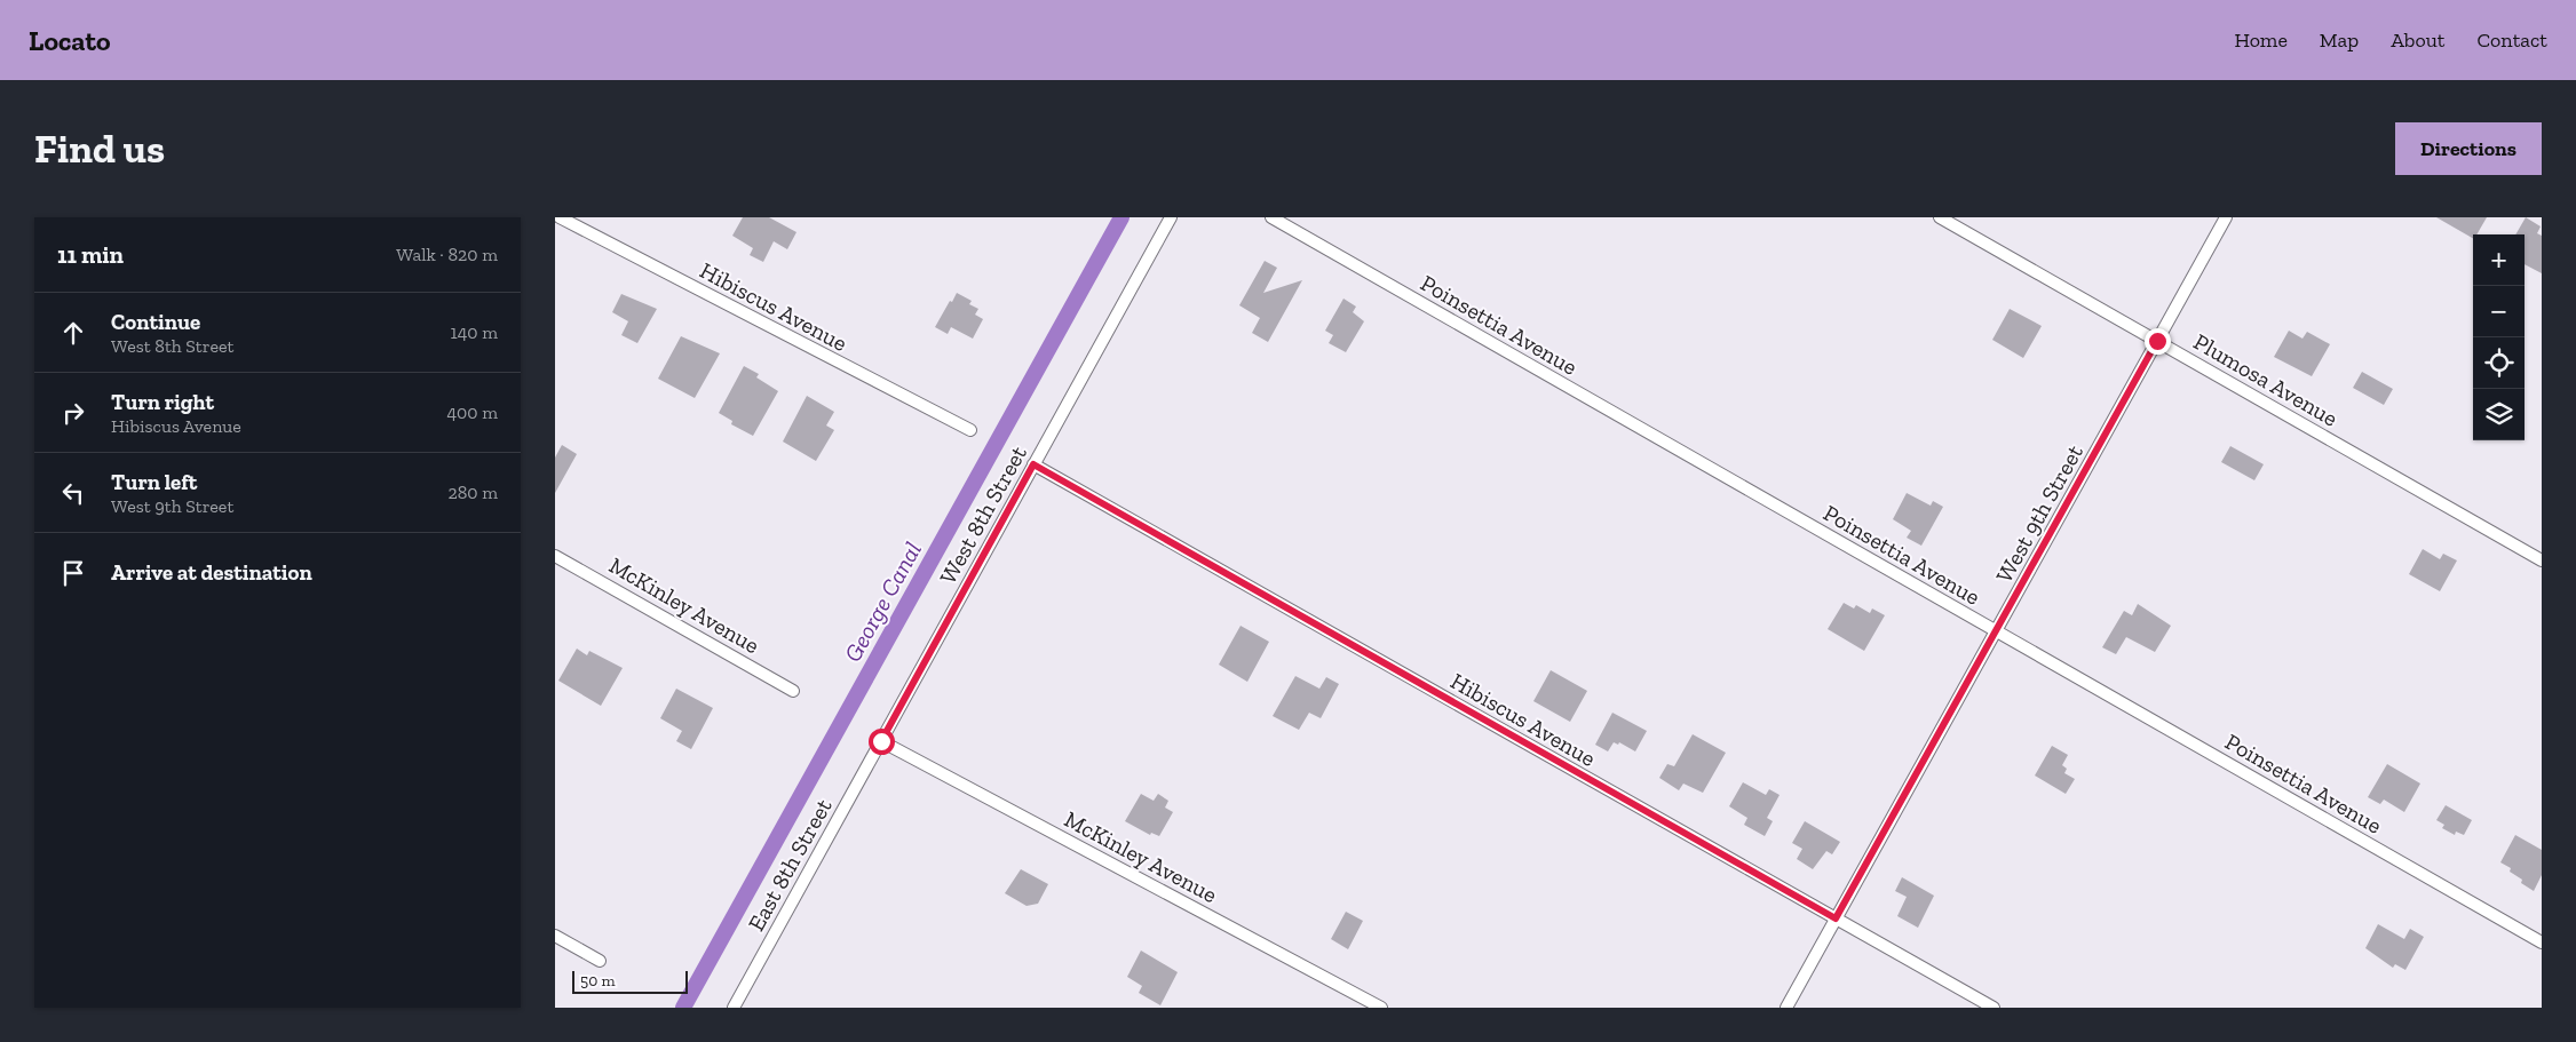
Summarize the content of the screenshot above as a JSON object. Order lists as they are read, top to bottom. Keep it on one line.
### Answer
{"streets":{"street":["Hibiscus Avenue","Poinsettia Avenue","Plumosa Avenue","West 9th Street","West 8th Street","McKinley Avenue","East 8th Street"]},"crossings":[["Hibiscus Avenue","West 9th Street"],["Hibiscus Avenue","West 8th Street"],["Poinsettia Avenue","West 9th Street"],["Plumosa Avenue","West 9th Street"],["West 8th Street","McKinley Avenue"],["West 8th Street","East 8th Street"],["McKinley Avenue","East 8th Street"]],"water":["George Canal"],"scale_bar":"50 m","page":{"header":"Locato","nav":["Home","Map","About","Contact"],"buttons":"Directions","title":"Find us","heading":["11 min","Walk · 820 m"],"map_buttons":["+","−"],"list":[["Continue","West 8th Street","140 m"],["Turn right","Hibiscus Avenue","400 m"],["Turn left","West 9th Street","280 m"],"Arrive at destination"],"scale":"50 m"}}
